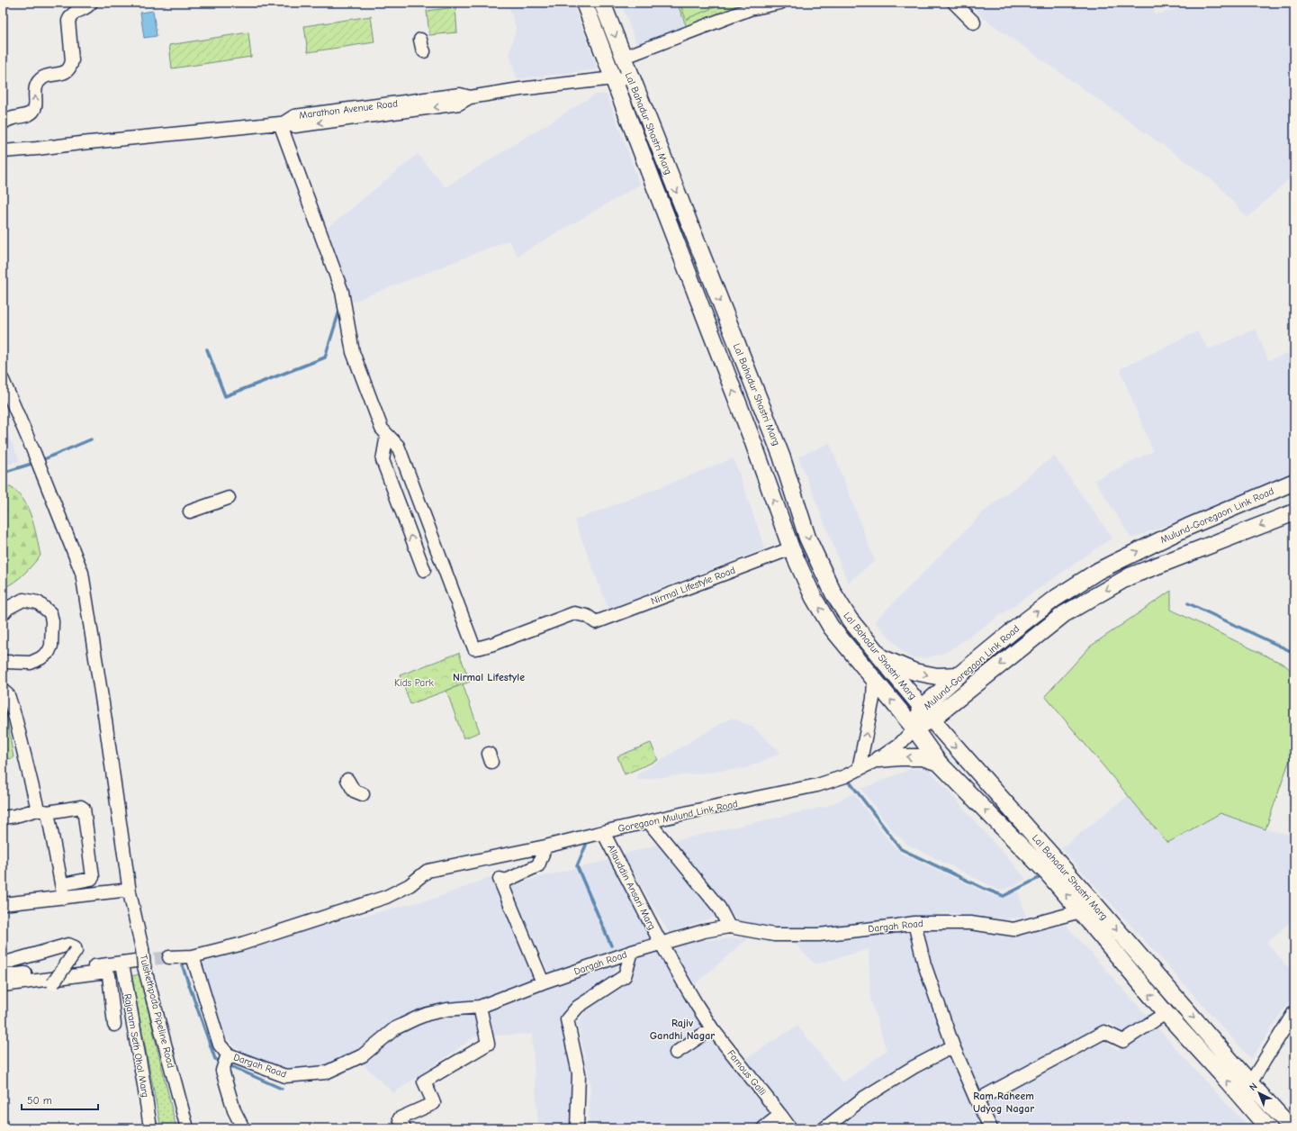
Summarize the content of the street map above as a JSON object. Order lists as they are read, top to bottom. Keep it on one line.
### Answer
{"streets":{"main road":["Lal Bahadur Shastri Marg","Mulund-Goregaon Link Road"],"street":["Nirmal Lifestyle Road","Goregaon Mulund Link Road","Allauddin Ansari Marg","Dargah Road","Tulshethpada Pipeline Road","Rajaram Seth Ohol Marg","Famous Galli"]},"crossings":[["Lal Bahadur Shastri Marg","Mulund-Goregaon Link Road"],["Lal Bahadur Shastri Marg","Nirmal Lifestyle Road"],["Lal Bahadur Shastri Marg","Goregaon Mulund Link Road"],["Lal Bahadur Shastri Marg","Dargah Road"],["Mulund-Goregaon Link Road","Goregaon Mulund Link Road"],["Goregaon Mulund Link Road","Allauddin Ansari Marg"],["Goregaon Mulund Link Road","Dargah Road"],["Allauddin Ansari Marg","Dargah Road"],["Allauddin Ansari Marg","Famous Galli"],["Dargah Road","Famous Galli"]],"districts":["Nirmal Lifestyle","Rajiv Gandhi Nagar","Ram Raheem Udyog Nagar"],"parks":["Kids Park"],"scale_bar":"50 m","north":"top left"}
